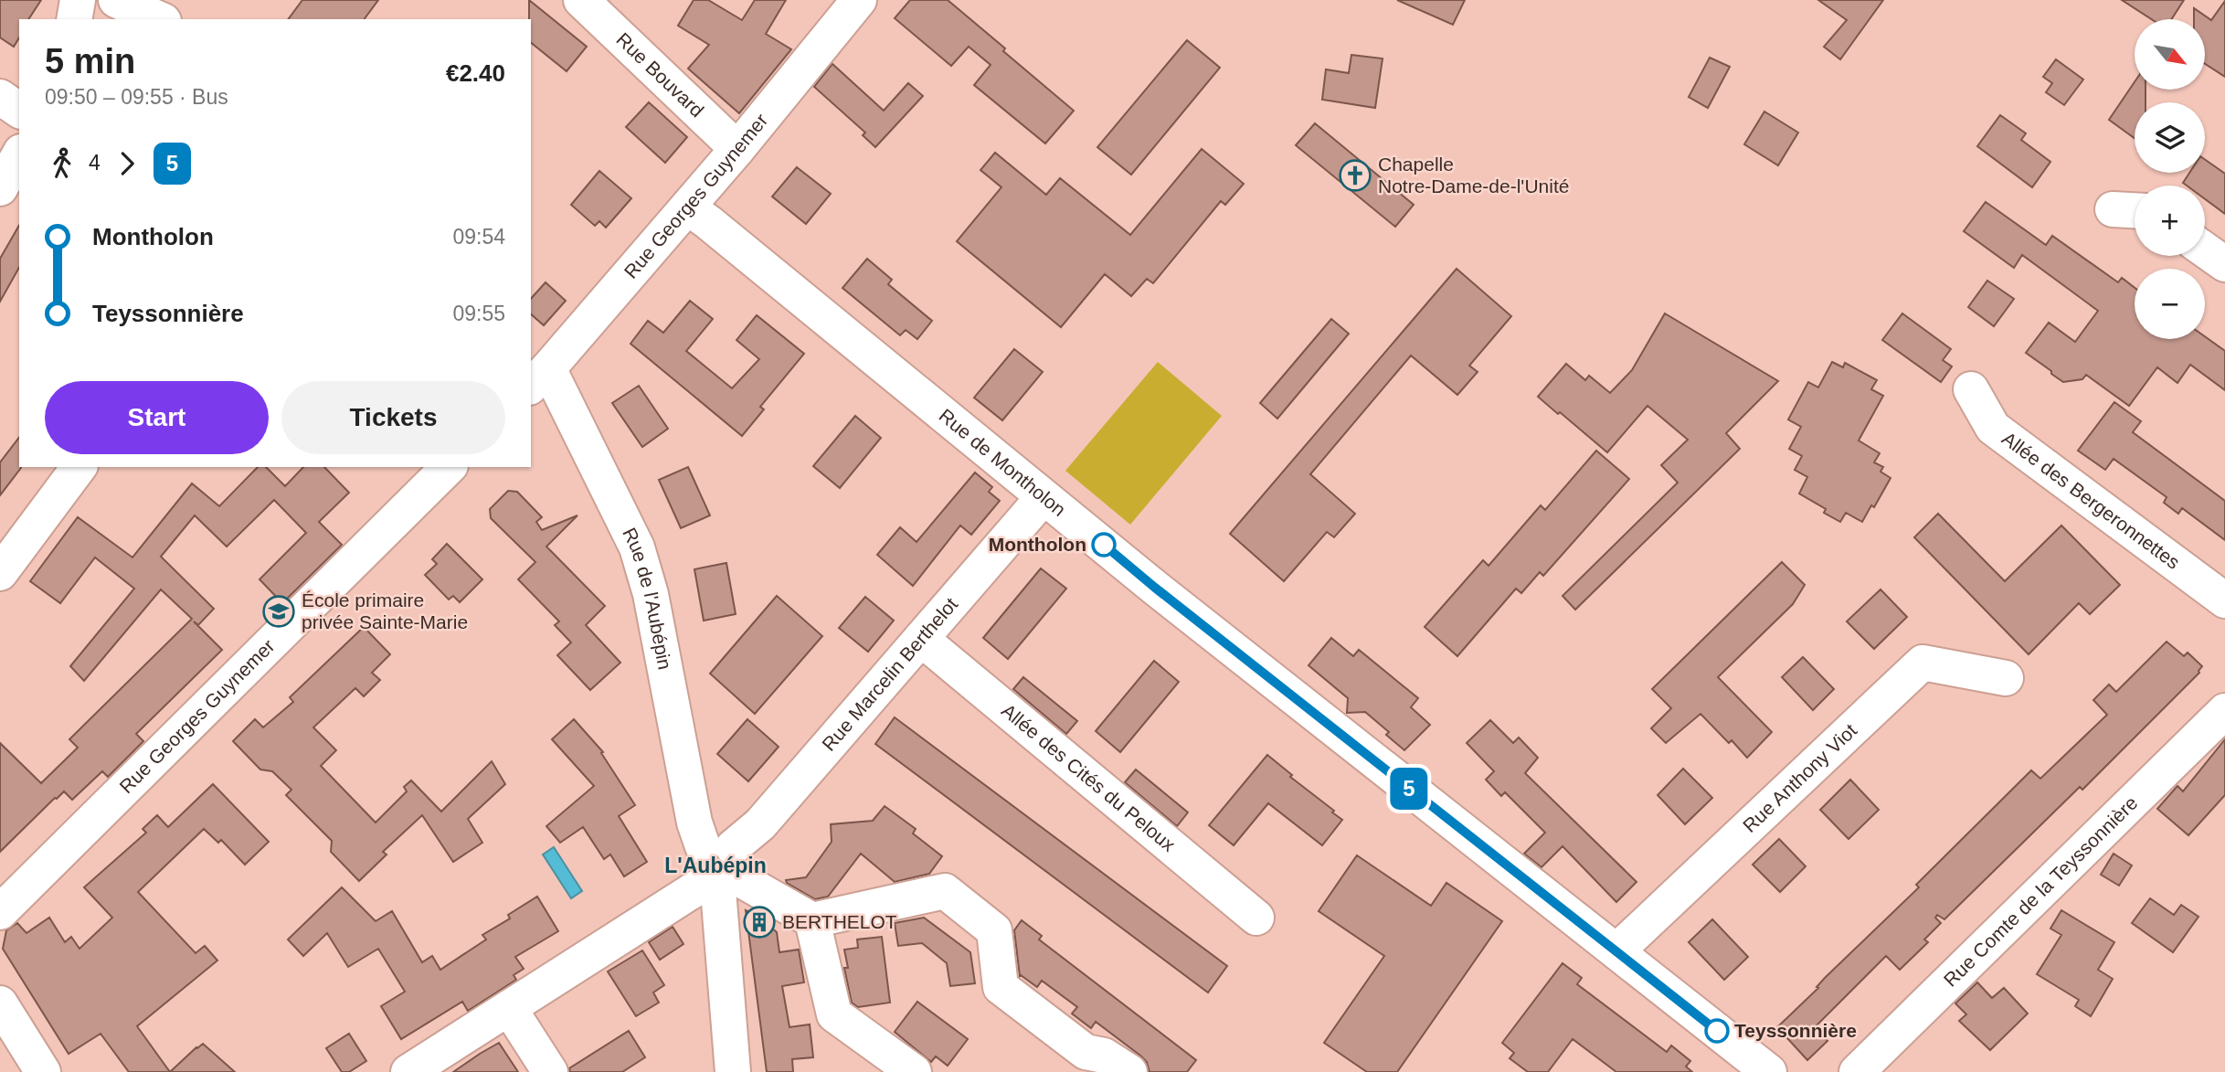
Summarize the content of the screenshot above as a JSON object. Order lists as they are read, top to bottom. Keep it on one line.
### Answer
{"streets":{"street":["Rue Bouvard","Rue Georges Guynemer","Rue de Montholon","Allée des Bergeronnettes","Rue de l'Aubépin","Rue Marcelin Berthelot","Allée des Cités du Peloux","Rue Anthony Viot","Rue Comte de la Teyssonnière"]},"crossings":[["Rue Bouvard","Rue Georges Guynemer"],["Rue Georges Guynemer","Rue de Montholon"],["Rue Georges Guynemer","Rue de l'Aubépin"],["Rue de Montholon","Rue Marcelin Berthelot"],["Rue de Montholon","Rue Anthony Viot"],["Rue de l'Aubépin","Rue Marcelin Berthelot"],["Rue Marcelin Berthelot","Allée des Cités du Peloux"]],"districts":["L'Aubépin"],"places":{"church":["Chapelle Notre-Dame-de-l'Unité"],"other":["Montholon","Teyssonnière"],"school or university":["École primaire privée Sainte-Marie"],"building":["BERTHELOT"]},"lines":["bus line 5"],"north":"bottom right","page":{"on_map":"5","map_buttons":["+","−"],"heading":["5 min","09:50 – 09:55 · Bus","€2.40"],"legs":["4","5"],"list":[{"name":"Montholon","value":"09:54"},{"name":"Teyssonnière","value":"09:55"}],"buttons":["Start","Tickets"]}}
